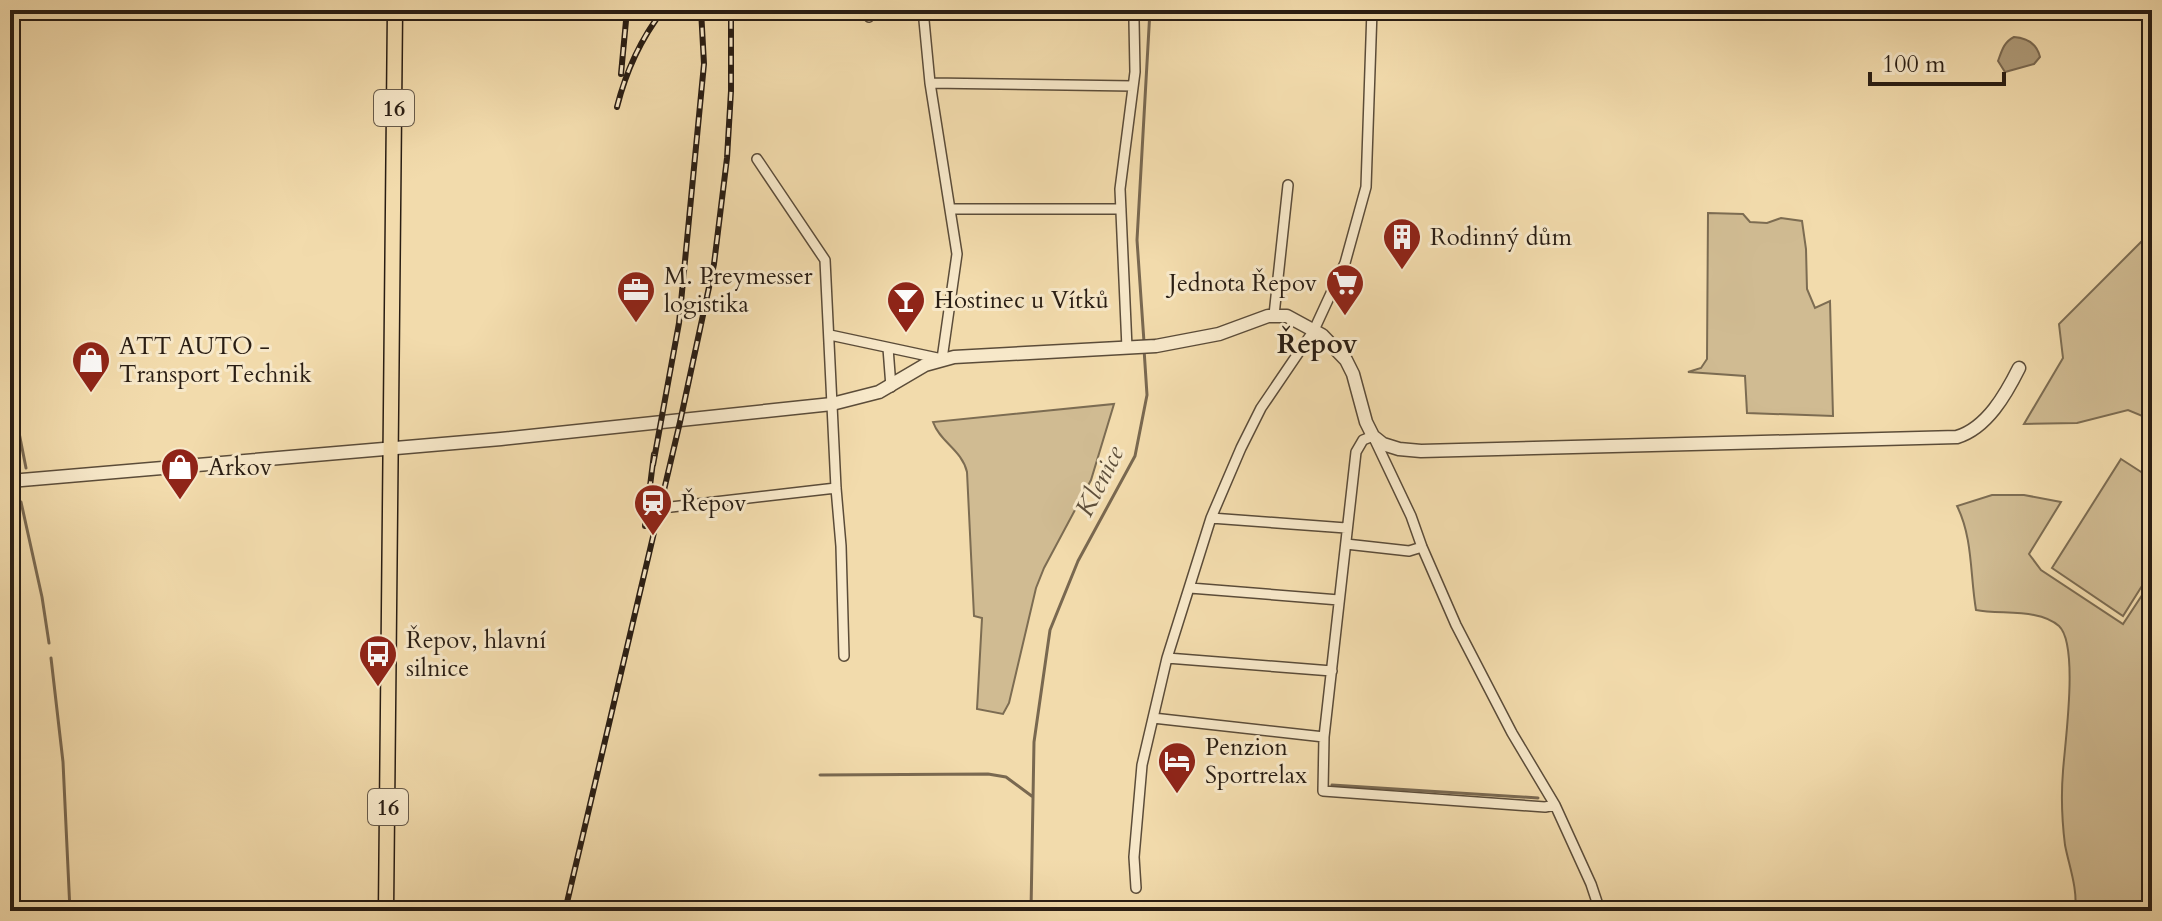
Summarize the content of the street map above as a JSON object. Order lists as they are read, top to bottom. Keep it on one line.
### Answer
{"streets":{"main road":["16"]},"districts":["Řepov"],"water":["Klenice"],"places":{"building":["Rodinný dům"],"supermarket":["Jednota Řepov"],"office":["M. Preymesser logistika"],"bar":["Hostinec u Vítků"],"shop":["ATT AUTO - Transport Technik","Arkov"],"station":["Řepov"],"bus stop":["Řepov, hlavní silnice"],"hotel":["Penzion Sportrelax"]},"scale_bar":"100 m"}
